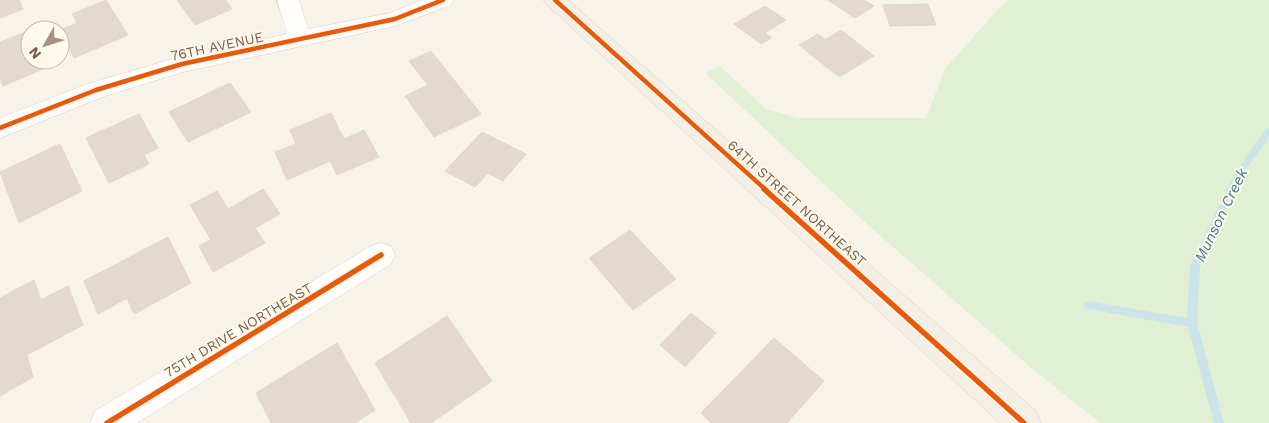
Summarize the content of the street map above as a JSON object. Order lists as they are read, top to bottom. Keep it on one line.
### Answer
{"streets":{"main road":["64TH STREET NORTHEAST"],"street":["76TH AVENUE","75TH DRIVE NORTHEAST"]},"water":["Munson Creek"],"north":"bottom left"}
